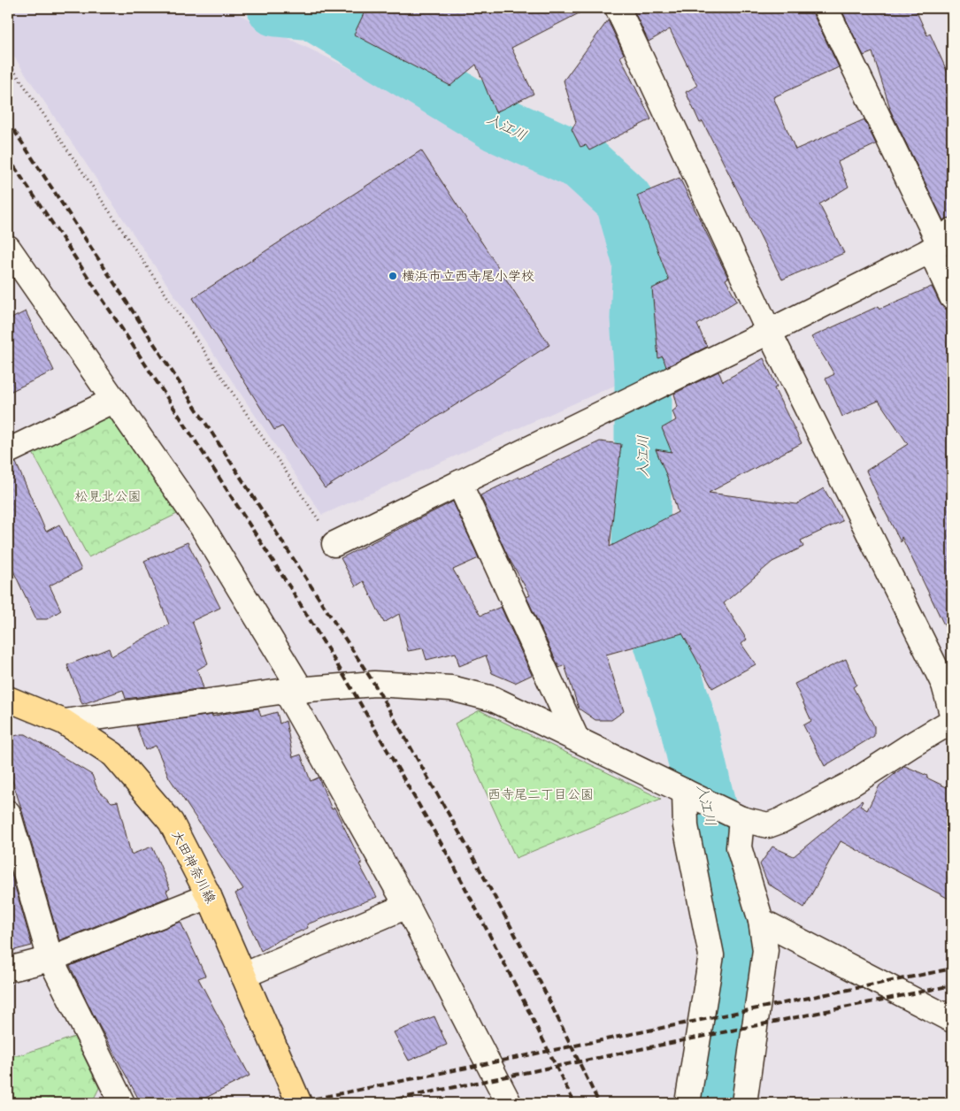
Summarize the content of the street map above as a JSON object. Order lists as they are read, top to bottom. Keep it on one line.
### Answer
{"streets":{"main road":["大田神奈川線"]},"water":["入江川"],"parks":["松見北公園","西寺尾二丁目公園"],"places":["横浜市立西寺尾小学校"]}
